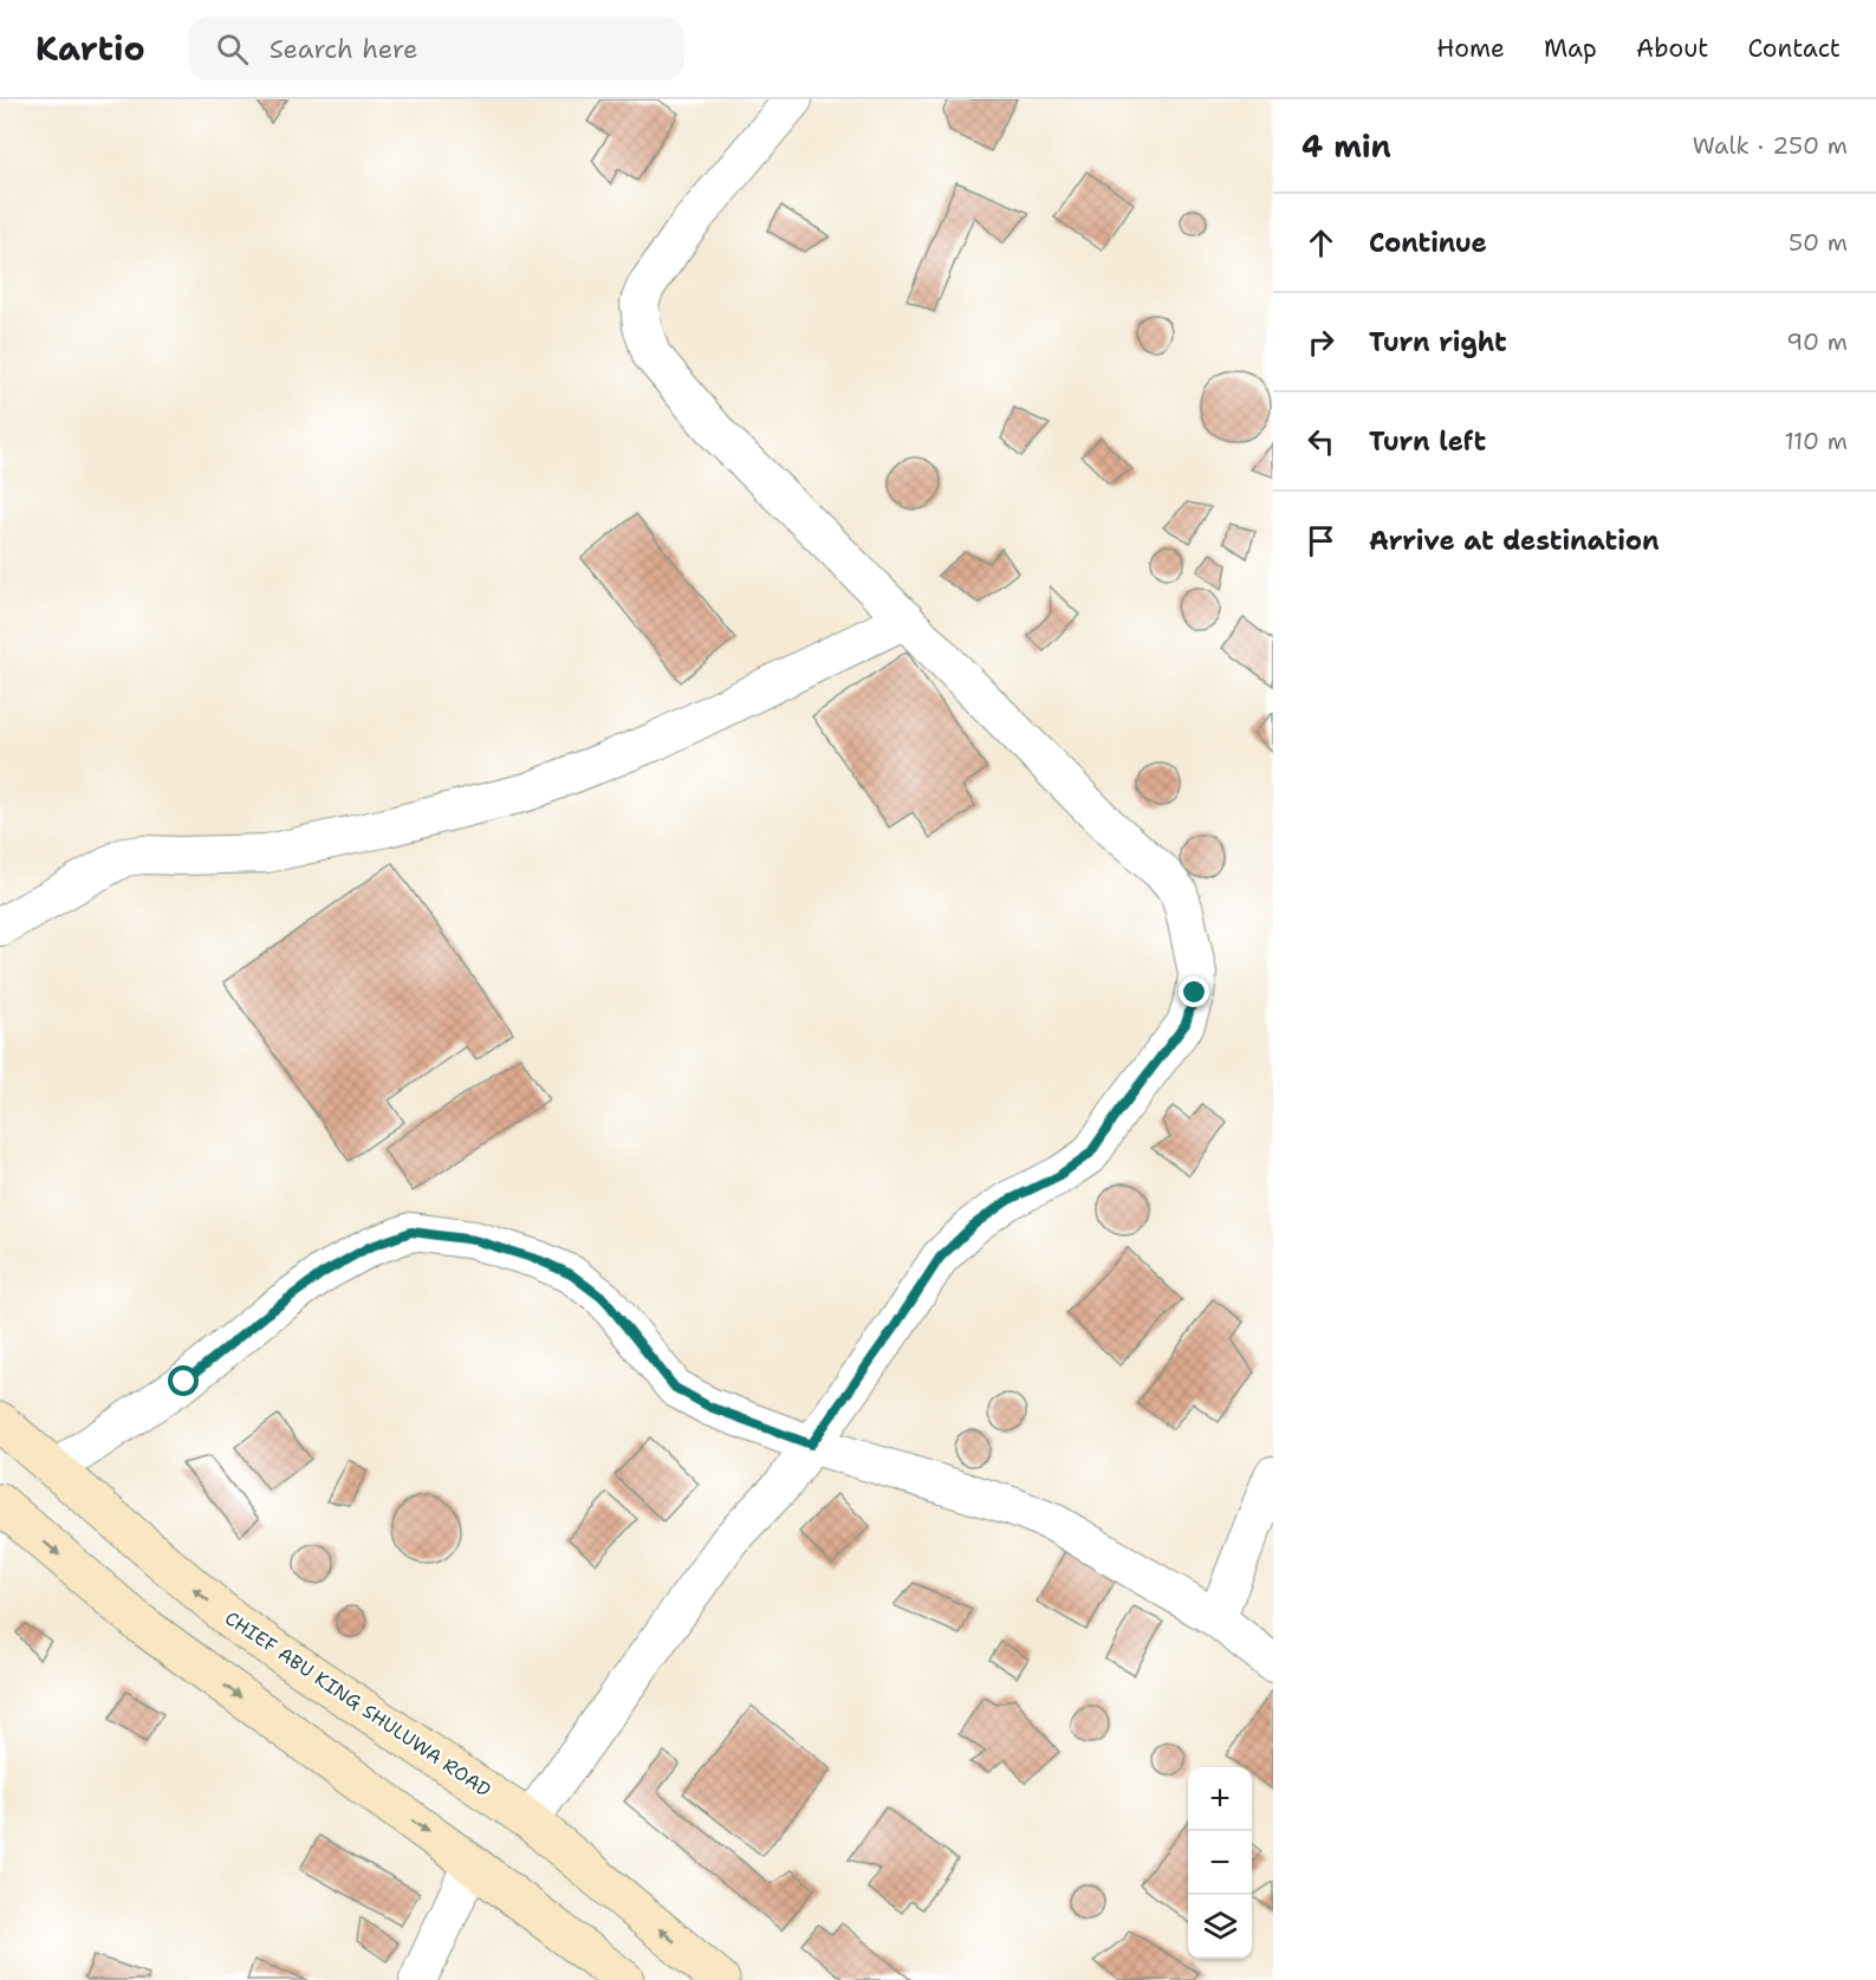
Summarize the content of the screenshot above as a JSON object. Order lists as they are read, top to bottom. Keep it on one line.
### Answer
{"streets":{"street":["CHIEF ABU KING SHULUWA ROAD"]},"page":{"header":"Kartio","search":"Search here","nav":["Home","Map","About","Contact"],"heading":["4 min","Walk · 250 m"],"list":[["Continue","50 m"],["Turn right","90 m"],["Turn left","110 m"],"Arrive at destination"],"map_buttons":["+","−"]}}
